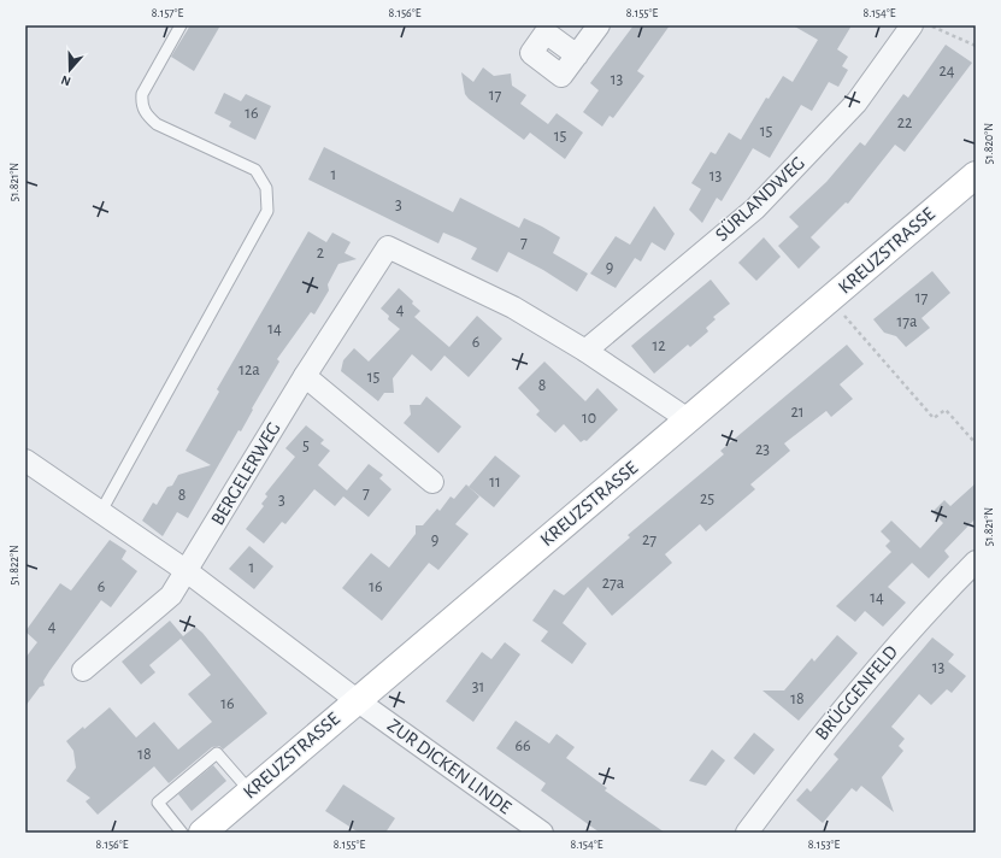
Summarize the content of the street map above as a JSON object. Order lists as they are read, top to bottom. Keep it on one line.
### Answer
{"streets":{"street":["SÜRLANDWEG","KREUZSTRASSE","BERGELERWEG","BRÜGGENFELD","ZUR DICKEN LINDE"]},"crossings":[["SÜRLANDWEG","BERGELERWEG"],["KREUZSTRASSE","ZUR DICKEN LINDE"]],"house_numbers":["24","13","17","16","22","15","15","1","13","3","7","2","9","17","4","17a","14","6","12","12a","15","8","21","10","5","23","11","7","8","25","3","9","27","1","27a","6","16","14","4","13","31","18","16","66","18"],"north":"bottom","coordinates":["8.157°E","8.156°E","8.155°E","8.154°E","51.820°N","51.821°N","51.822°N","8.153°E"]}
